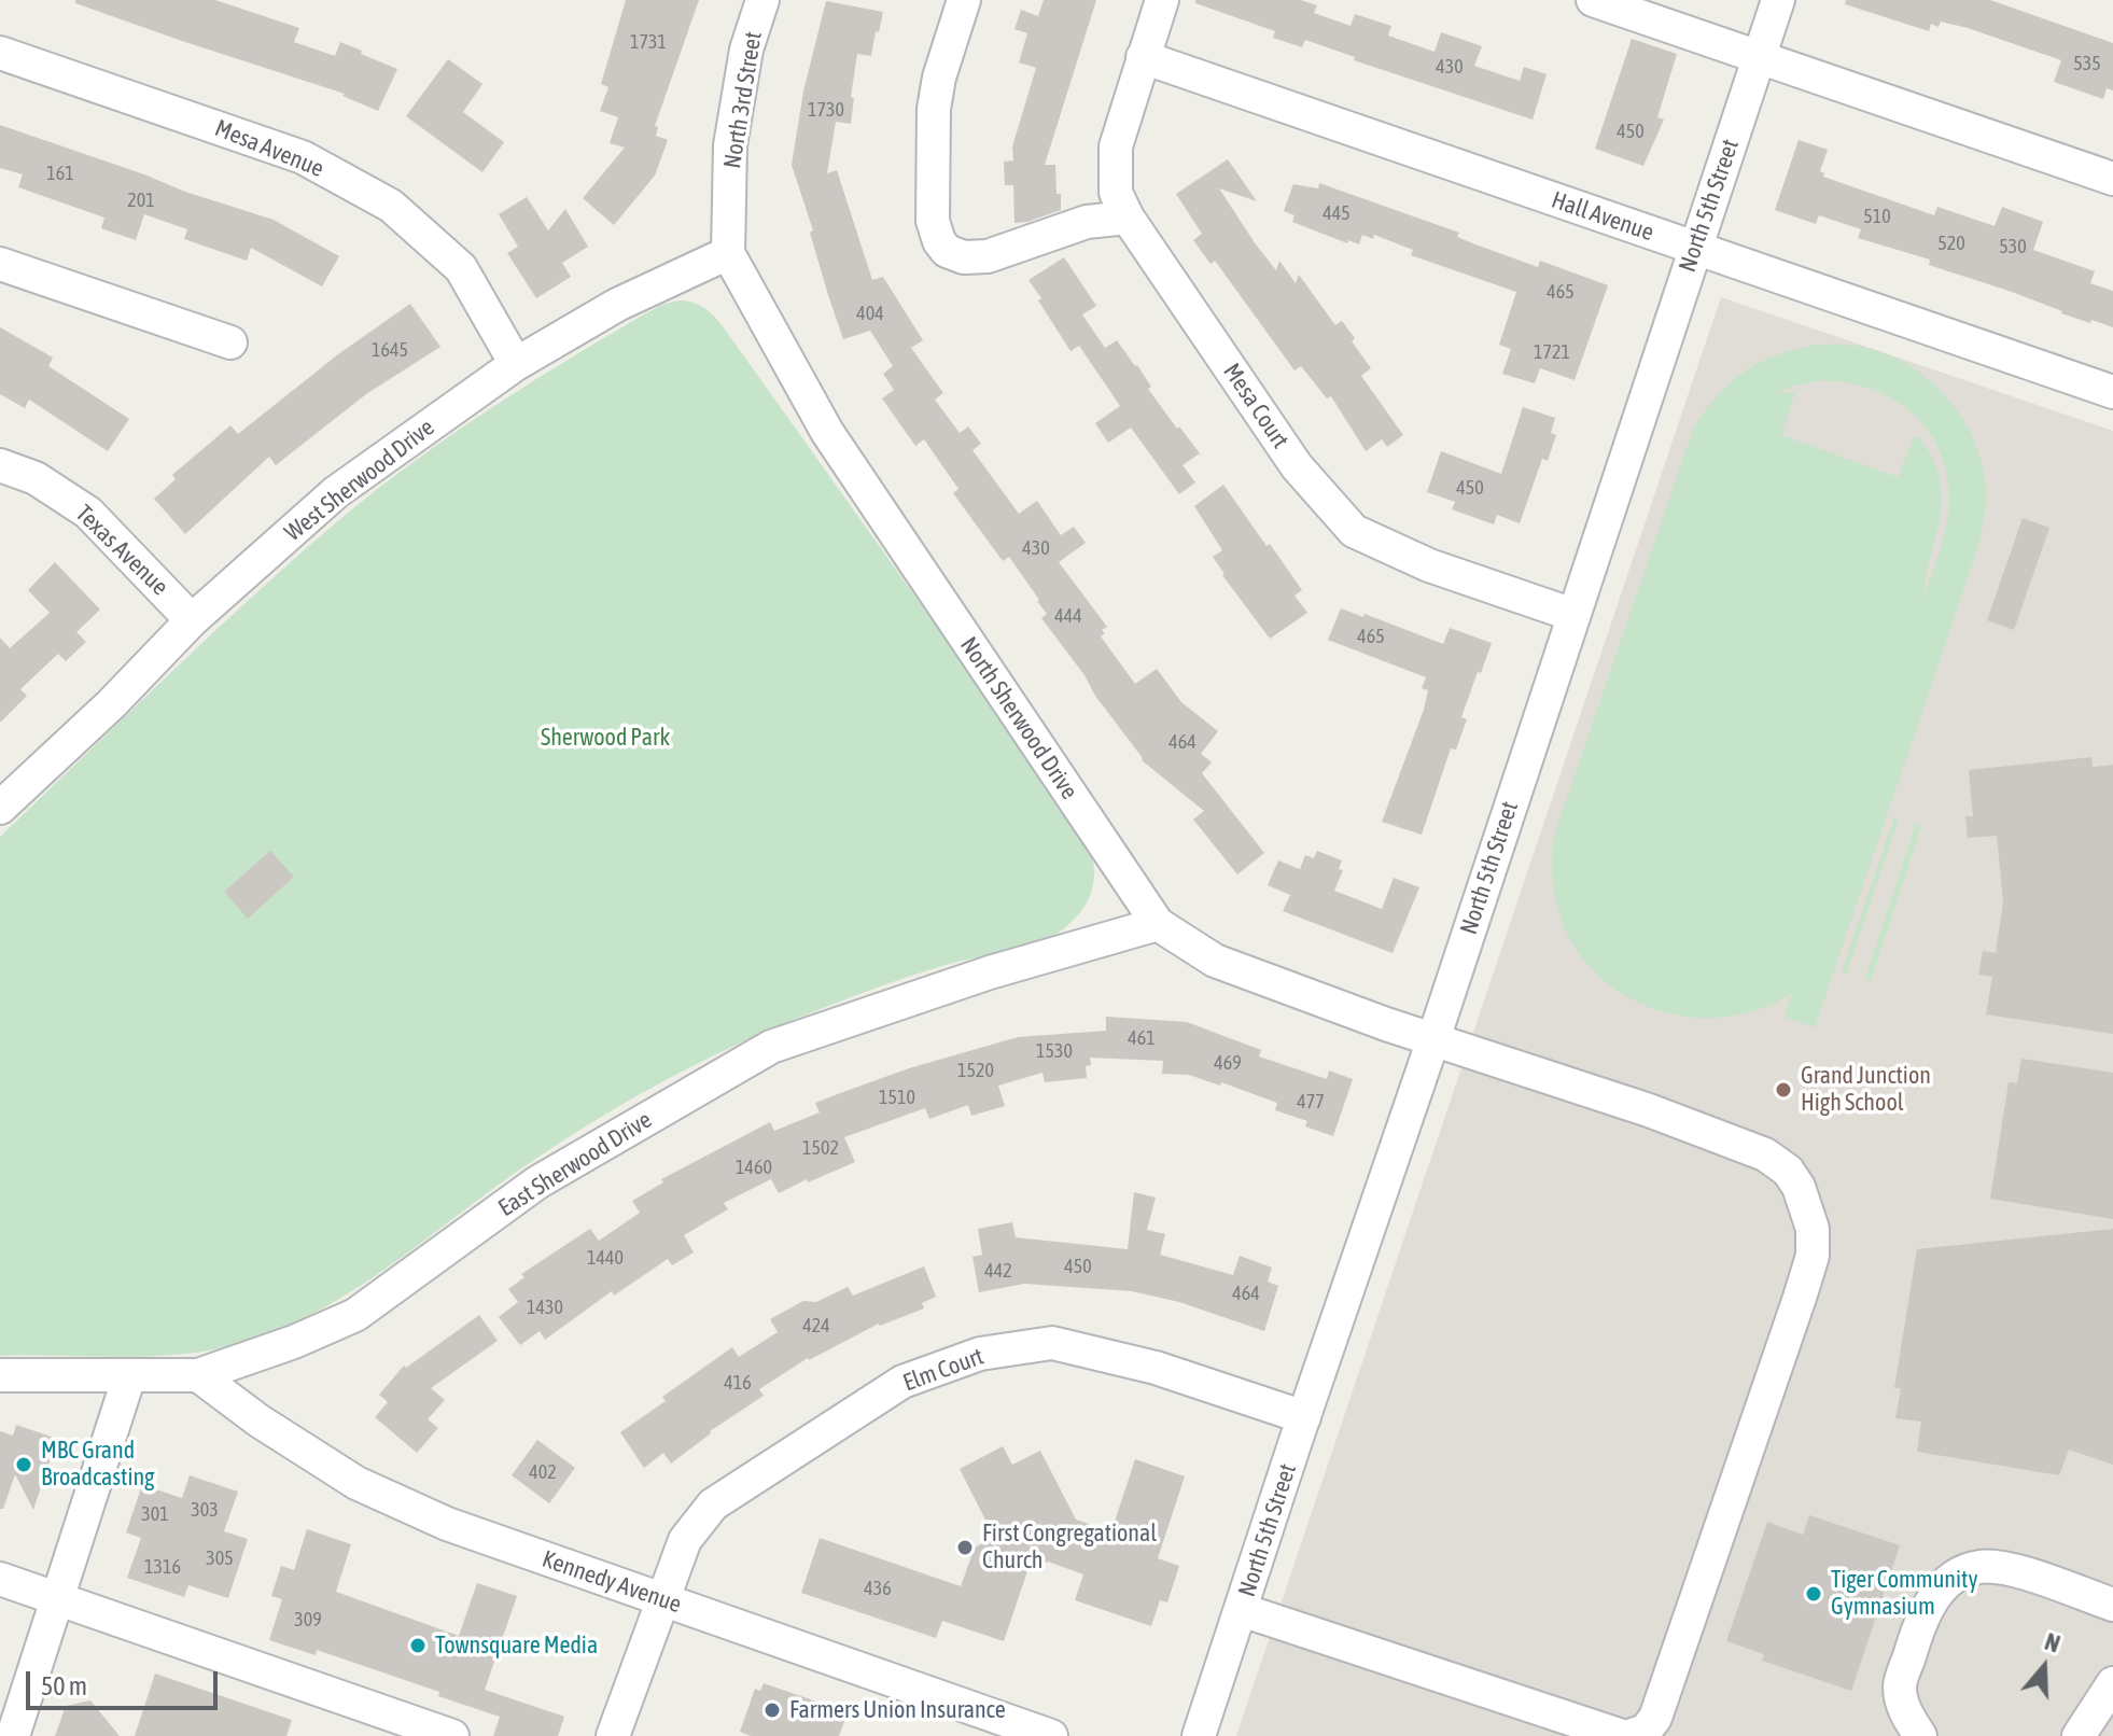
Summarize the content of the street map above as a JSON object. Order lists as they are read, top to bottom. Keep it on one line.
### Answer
{"streets":{"street":["North 3rd Street","Mesa Avenue","North 5th Street","Hall Avenue","Mesa Court","West Sherwood Drive","Texas Avenue","North Sherwood Drive","East Sherwood Drive","Elm Court","Kennedy Avenue"]},"crossings":[["North 3rd Street","West Sherwood Drive"],["North 3rd Street","North Sherwood Drive"],["Mesa Avenue","West Sherwood Drive"],["North 5th Street","Hall Avenue"],["North 5th Street","Mesa Court"],["North 5th Street","North Sherwood Drive"],["North 5th Street","Elm Court"],["Hall Avenue","Mesa Court"],["West Sherwood Drive","Texas Avenue"],["West Sherwood Drive","North Sherwood Drive"],["North Sherwood Drive","East Sherwood Drive"],["East Sherwood Drive","Kennedy Avenue"],["Elm Court","Kennedy Avenue"]],"parks":["Sherwood Park"],"places":["Grand Junction High School","MBC Grand Broadcasting","First Congregational Church","Tiger Community Gymnasium","Townsquare Media","Farmers Union Insurance"],"house_numbers":["1731","535","430","1730","450","161","201","445","510","520","530","465","404","1645","1721","450","430","444","465","464","461","1530","469","1520","1510","477","1502","1460","1440","450","442","464","1430","424","416","402","303","301","305","1316","436","309"],"scale_bar":"50 m","north":"top"}
